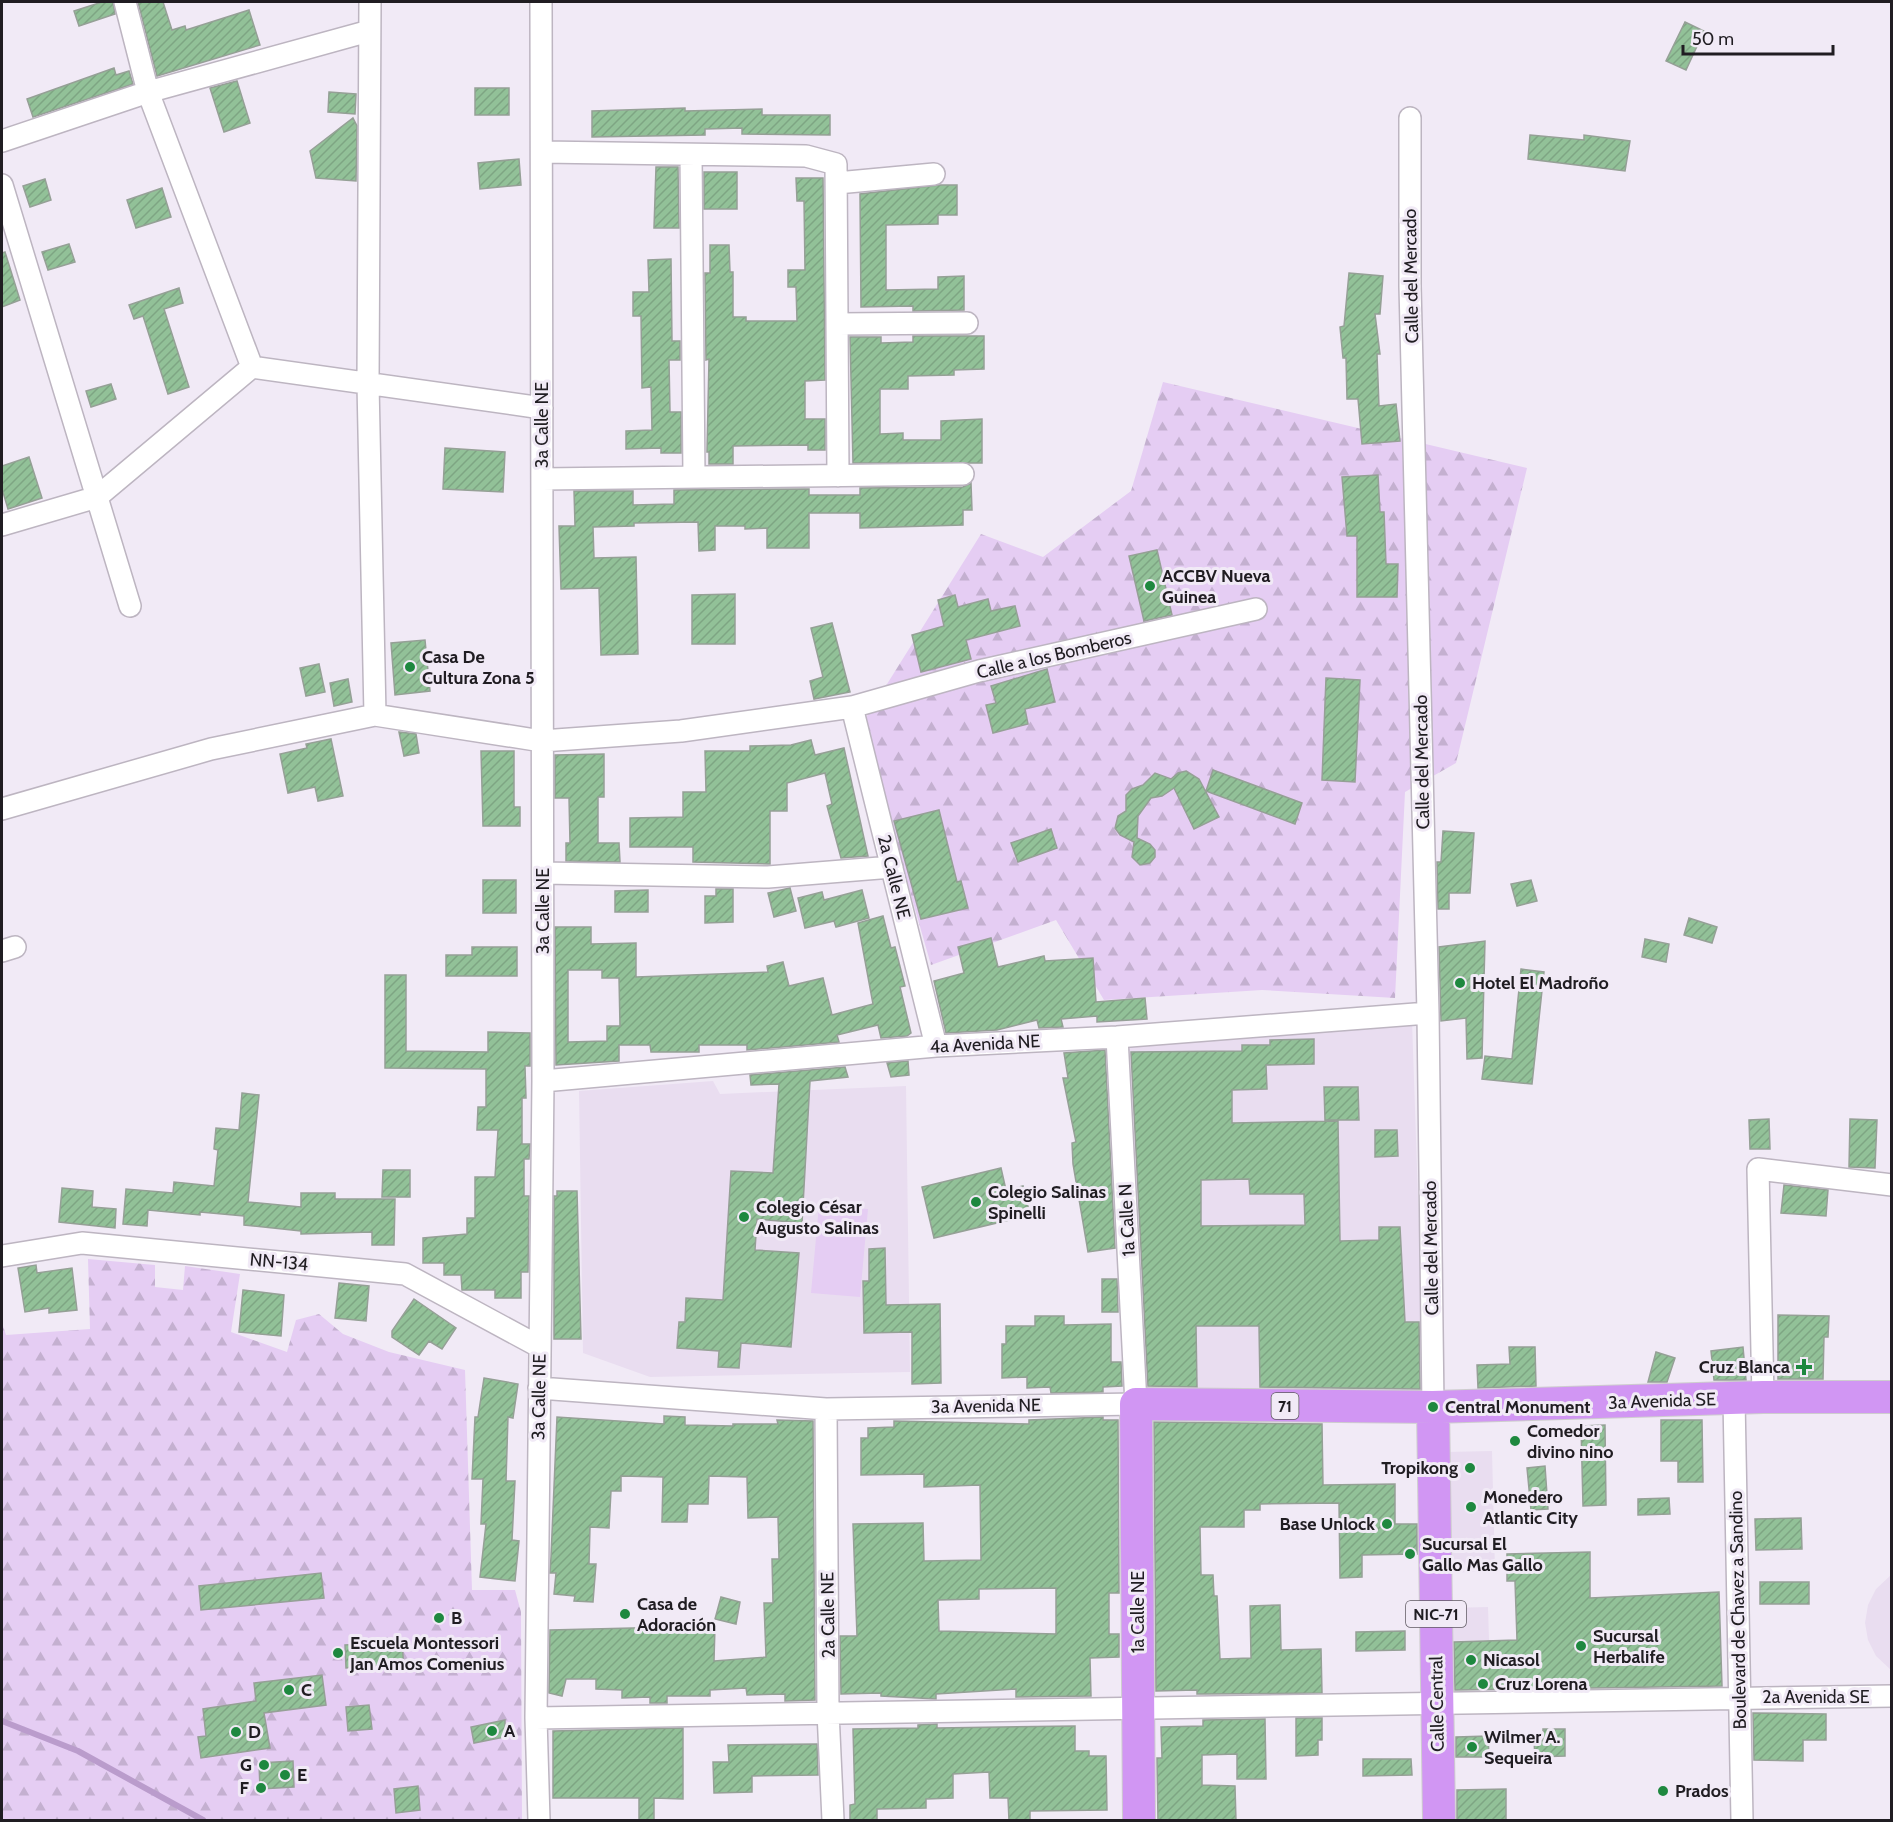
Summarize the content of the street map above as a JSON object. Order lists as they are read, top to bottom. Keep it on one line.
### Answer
{"streets":{"highway":["3a Avenida SE","3a Avenida NE","71","1a Calle NE","NIC-71","Calle Central"],"street":["Calle del Mercado","3a Calle NE","Calle a los Bomberos","2a Calle NE","4a Avenida NE","1a Calle N","NN-134","Boulevard de Chavez a Sandino","2a Avenida SE"]},"crossings":[["Calle del Mercado","4a Avenida NE"],["Calle del Mercado","3a Avenida SE"],["Calle del Mercado","3a Avenida NE"],["Calle del Mercado","Calle Central"],["3a Calle NE","Calle a los Bomberos"],["3a Calle NE","4a Avenida NE"],["3a Calle NE","NN-134"],["3a Calle NE","3a Avenida NE"],["3a Calle NE","2a Avenida SE"],["Calle a los Bomberos","2a Calle NE"],["2a Calle NE","4a Avenida NE"],["2a Calle NE","3a Avenida NE"],["2a Calle NE","2a Avenida SE"],["4a Avenida NE","1a Calle N"],["1a Calle N","3a Avenida NE"],["1a Calle N","1a Calle NE"],["3a Avenida SE","3a Avenida NE"],["3a Avenida SE","Boulevard de Chavez a Sandino"],["3a Avenida SE","Calle Central"],["3a Avenida NE","1a Calle NE"],["3a Avenida NE","Calle Central"],["Boulevard de Chavez a Sandino","2a Avenida SE"],["1a Calle NE","2a Avenida SE"],["2a Avenida SE","Calle Central"]],"places":{"other":["ACCBV Nueva Guinea","Casa De Cultura Zona 5","Hotel El Madroño","Colegio Salinas Spinelli","Colegio César Augusto Salinas","Central Monument","Comedor divino nino","Tropikong","Monedero Atlantic City","Base Unlock","Sucursal El Gallo Mas Gallo","Casa de Adoración","B","Sucursal Herbalife","Escuela Montessori Jan Amos Comenius","Nicasol","Cruz Lorena","C","A","D","Wilmer A. Sequeira","G","E","F","Prados"],"health":["Cruz Blanca"]},"scale_bar":"50 m"}
